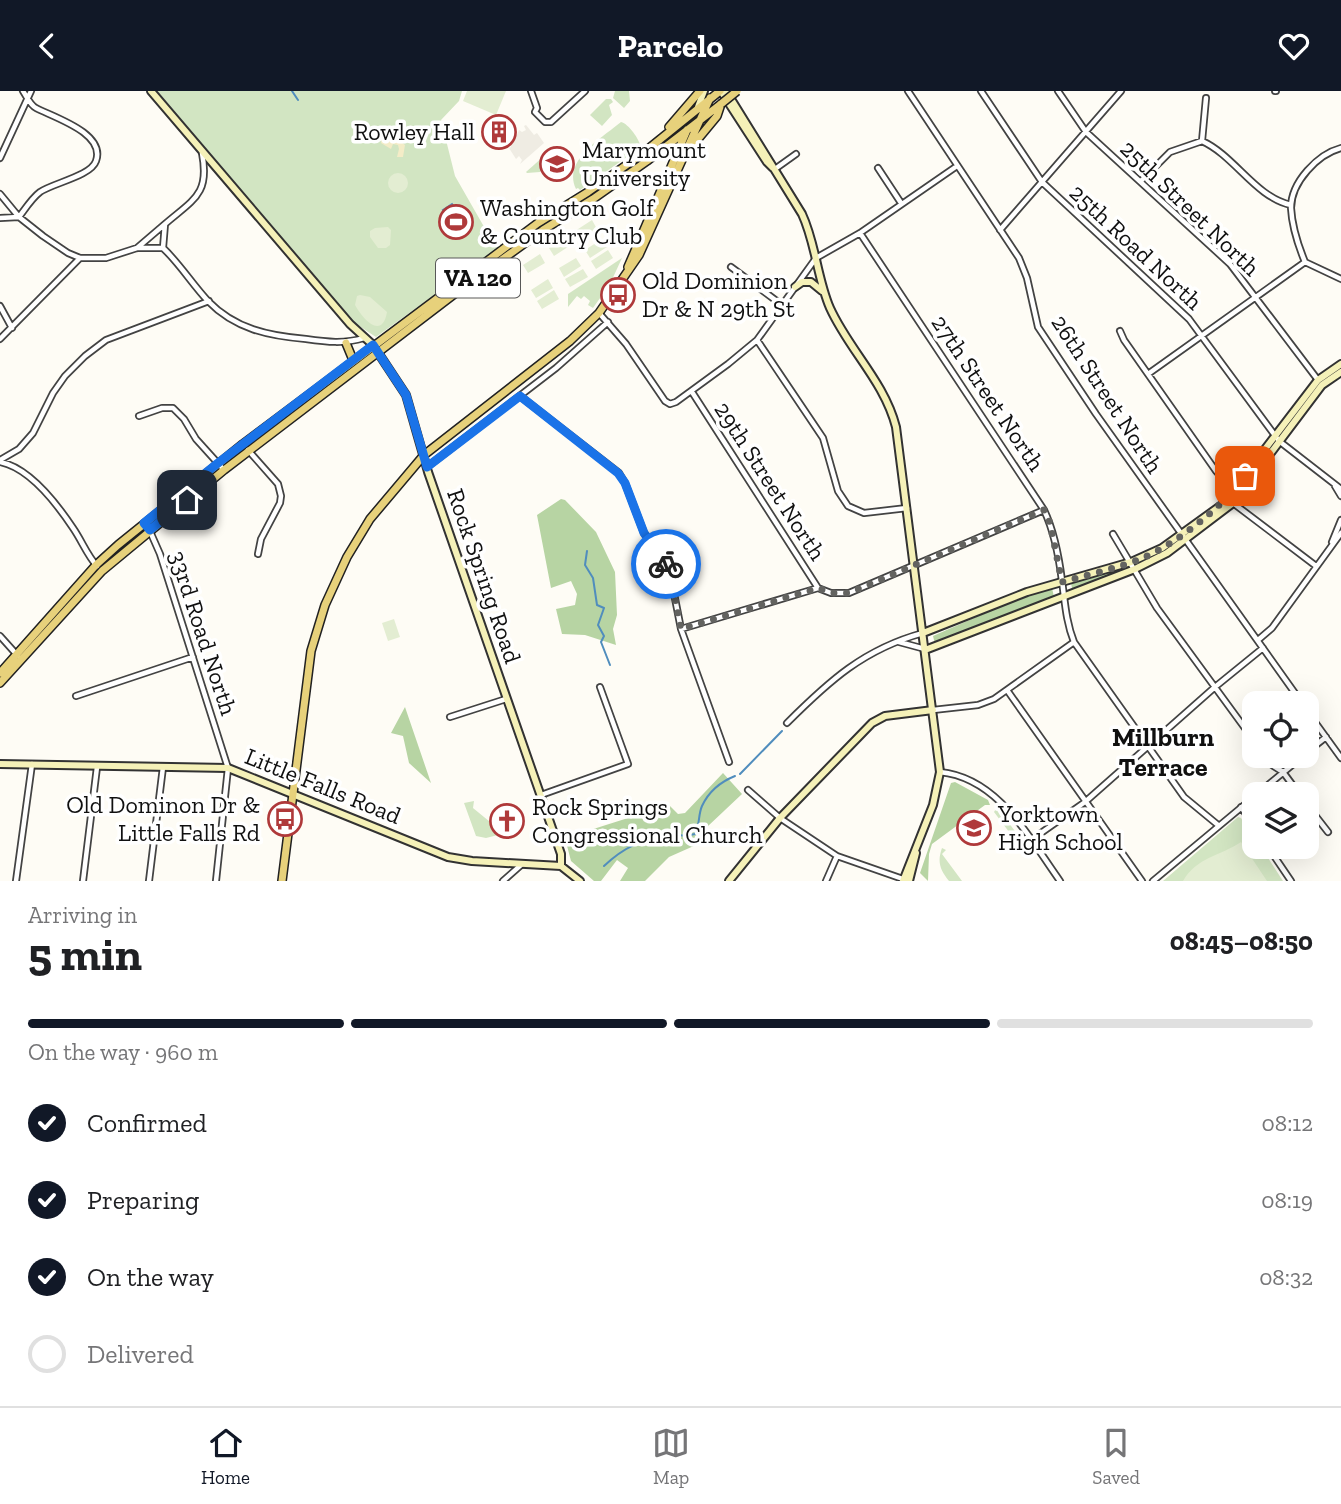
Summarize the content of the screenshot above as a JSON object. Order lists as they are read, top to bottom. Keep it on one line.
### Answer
{"streets":{"main road":["VA 120"],"street":["25th Street North","25th Road North","27th Street North","26th Street North","29th Street North","Rock Spring Road","33rd Road North","Little Falls Road"]},"crossings":[["VA 120","Rock Spring Road"],["VA 120","33rd Road North"],["Rock Spring Road","Little Falls Road"],["33rd Road North","Little Falls Road"]],"districts":["Millburn Terrace"],"places":{"building":["Rowley Hall"],"school or university":["Marymount University","Yorktown High School"],"sports":["Washington Golf & Country Club"],"bus stop":["Old Dominion Dr & N 29th St","Old Dominon Dr & Little Falls Rd"],"church":["Rock Springs Congressional Church"]},"page":{"header":"Parcelo","heading":["5 min","Arriving in","08:45–08:50"],"bar":"On the way · 960 m","list":[["Confirmed","08:12"],["Preparing","08:19"],["On the way","08:32"],"Delivered"],"tabs":["Home","Map","Saved"]}}
